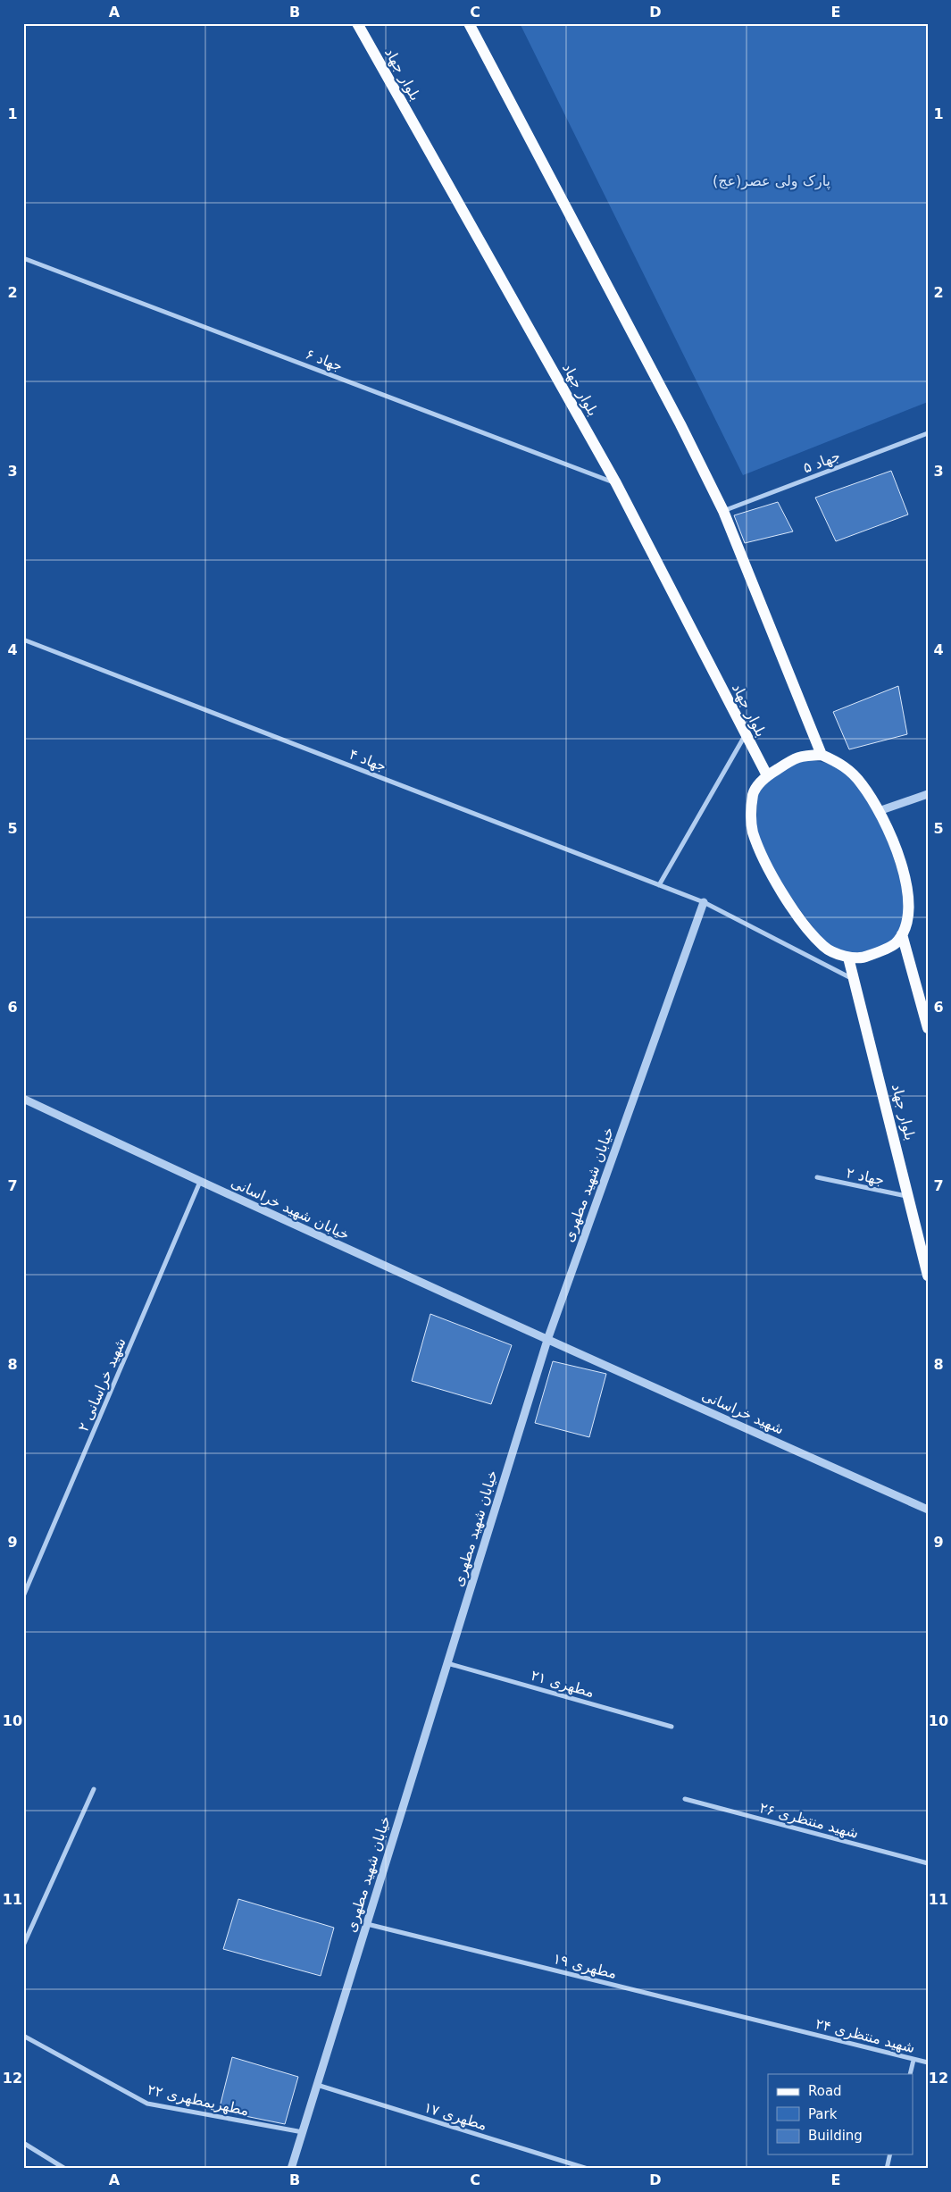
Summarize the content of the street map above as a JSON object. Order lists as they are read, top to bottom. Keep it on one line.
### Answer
{"streets":{"main road":["بلوار جهاد"],"street":["جهاد ۶","جهاد ۵","جهاد ۴","جهاد ۲","خیابان شهید مطهری","خیابان شهید خراسانی","شهید خراسانی ۲","شهید خراسانی","مطهری ۲۱","شهید منتظری ۲۶","مطهری ۱۹","شهید منتظری ۲۴","مطهریمطهری ۲۲","مطهری ۱۷"]},"crossings":[["بلوار جهاد","جهاد ۶"],["بلوار جهاد","جهاد ۴"],["بلوار جهاد","جهاد ۲"],["جهاد ۴","خیابان شهید مطهری"],["خیابان شهید مطهری","خیابان شهید خراسانی"],["خیابان شهید مطهری","شهید خراسانی"],["خیابان شهید مطهری","مطهری ۲۱"],["خیابان شهید مطهری","مطهری ۱۹"],["خیابان شهید مطهری","مطهریمطهری ۲۲"],["خیابان شهید مطهری","مطهری ۱۷"],["خیابان شهید خراسانی","شهید خراسانی ۲"],["خیابان شهید خراسانی","شهید خراسانی"],["مطهری ۱۹","شهید منتظری ۲۴"]],"parks":["پارک ولی عصر(عج)"],"legend":["Road","Park","Building"],"grid":{"columns":["A","B","C","D","E"],"rows":["1","2","3","4","5","6","7","8","9","10","11","12"]}}
